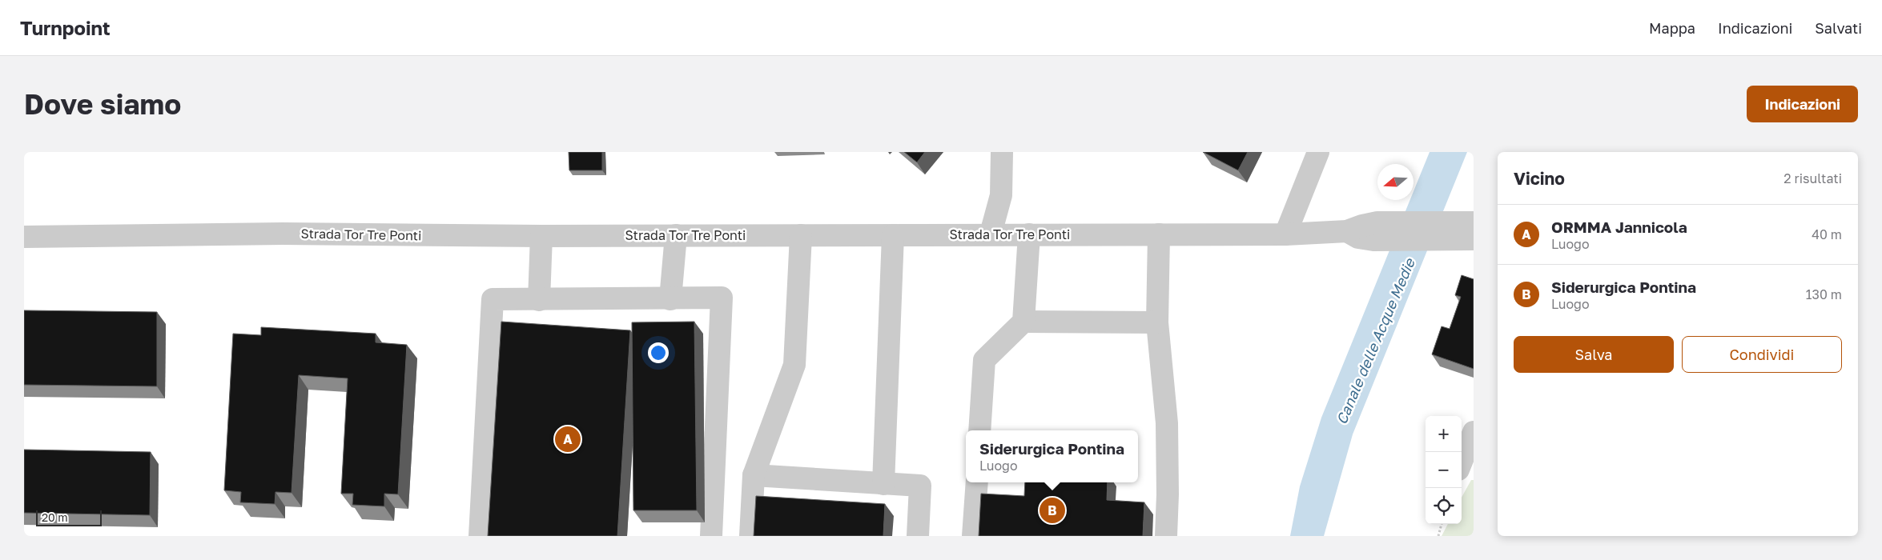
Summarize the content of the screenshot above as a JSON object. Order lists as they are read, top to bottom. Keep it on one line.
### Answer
{"streets":{"street":["Strada Tor Tre Ponti"]},"water":["Canale delle Acque Medie"],"scale_bar":"20 m","north":"left","page":{"header":"Turnpoint","nav":["Mappa","Indicazioni","Salvati"],"buttons":["Indicazioni",["Salva","Condividi"]],"title":"Dove siamo","heading":["Vicino","2 risultati"],"list":[{"mark":"A","name":"ORMMA Jannicola","note":"Luogo","value":"40 m"},{"mark":"B","name":"Siderurgica Pontina","note":"Luogo","value":"130 m"}],"map_buttons":["+","−"],"pins":["A","B"],"popup":["Siderurgica Pontina","Luogo"],"scale":"20 m"}}
